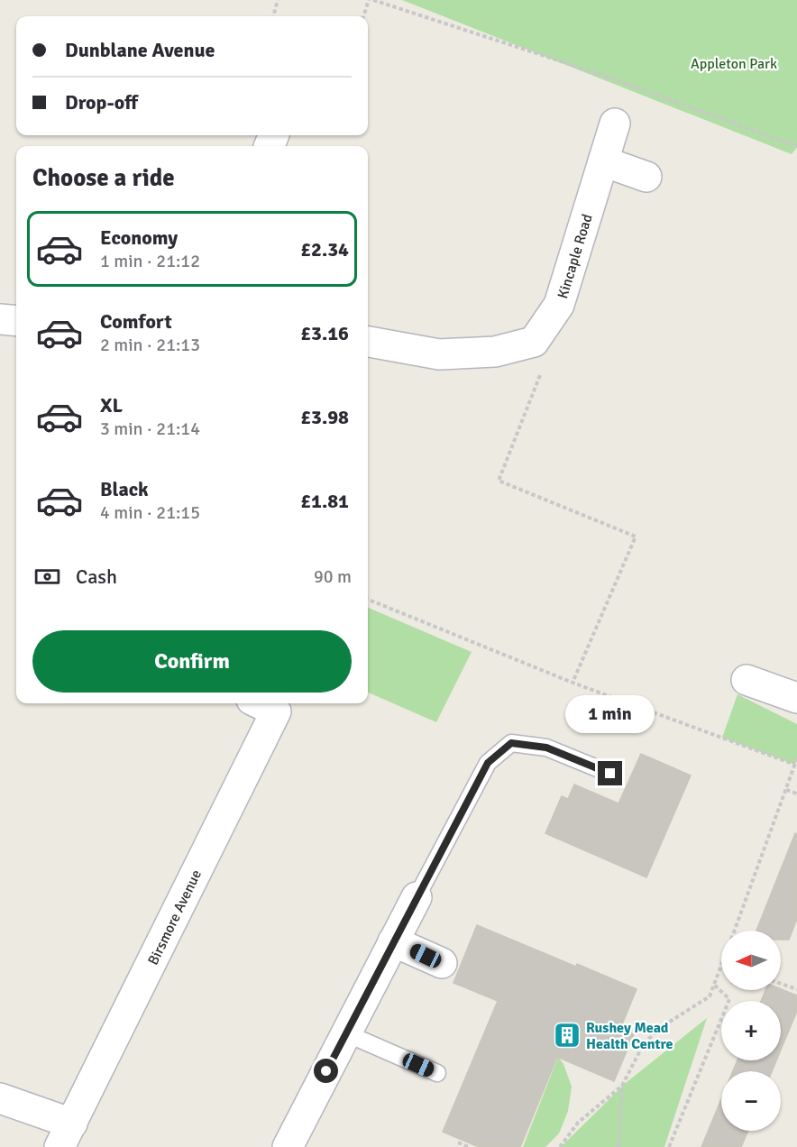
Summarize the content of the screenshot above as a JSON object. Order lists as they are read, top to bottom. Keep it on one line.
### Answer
{"streets":{"street":["Kincaple Road","Birsmore Avenue"]},"parks":["Appleton Park"],"places":{"building":["Rushey Mead Health Centre"]},"north":"left","page":{"banner":["Dunblane Avenue","Drop-off"],"heading":"Choose a ride","list":[{"name":"Economy","note":"1 min · 21:12","value":"£2.34"},{"name":"Comfort","note":"2 min · 21:13","value":"£3.16"},{"name":"XL","note":"3 min · 21:14","value":"£3.98"},{"name":"Black","note":"4 min · 21:15","value":"£1.81"}],"pay":["Cash","90 m"],"buttons":"Confirm","bubble":"1 min","map_buttons":["+","−"]}}
